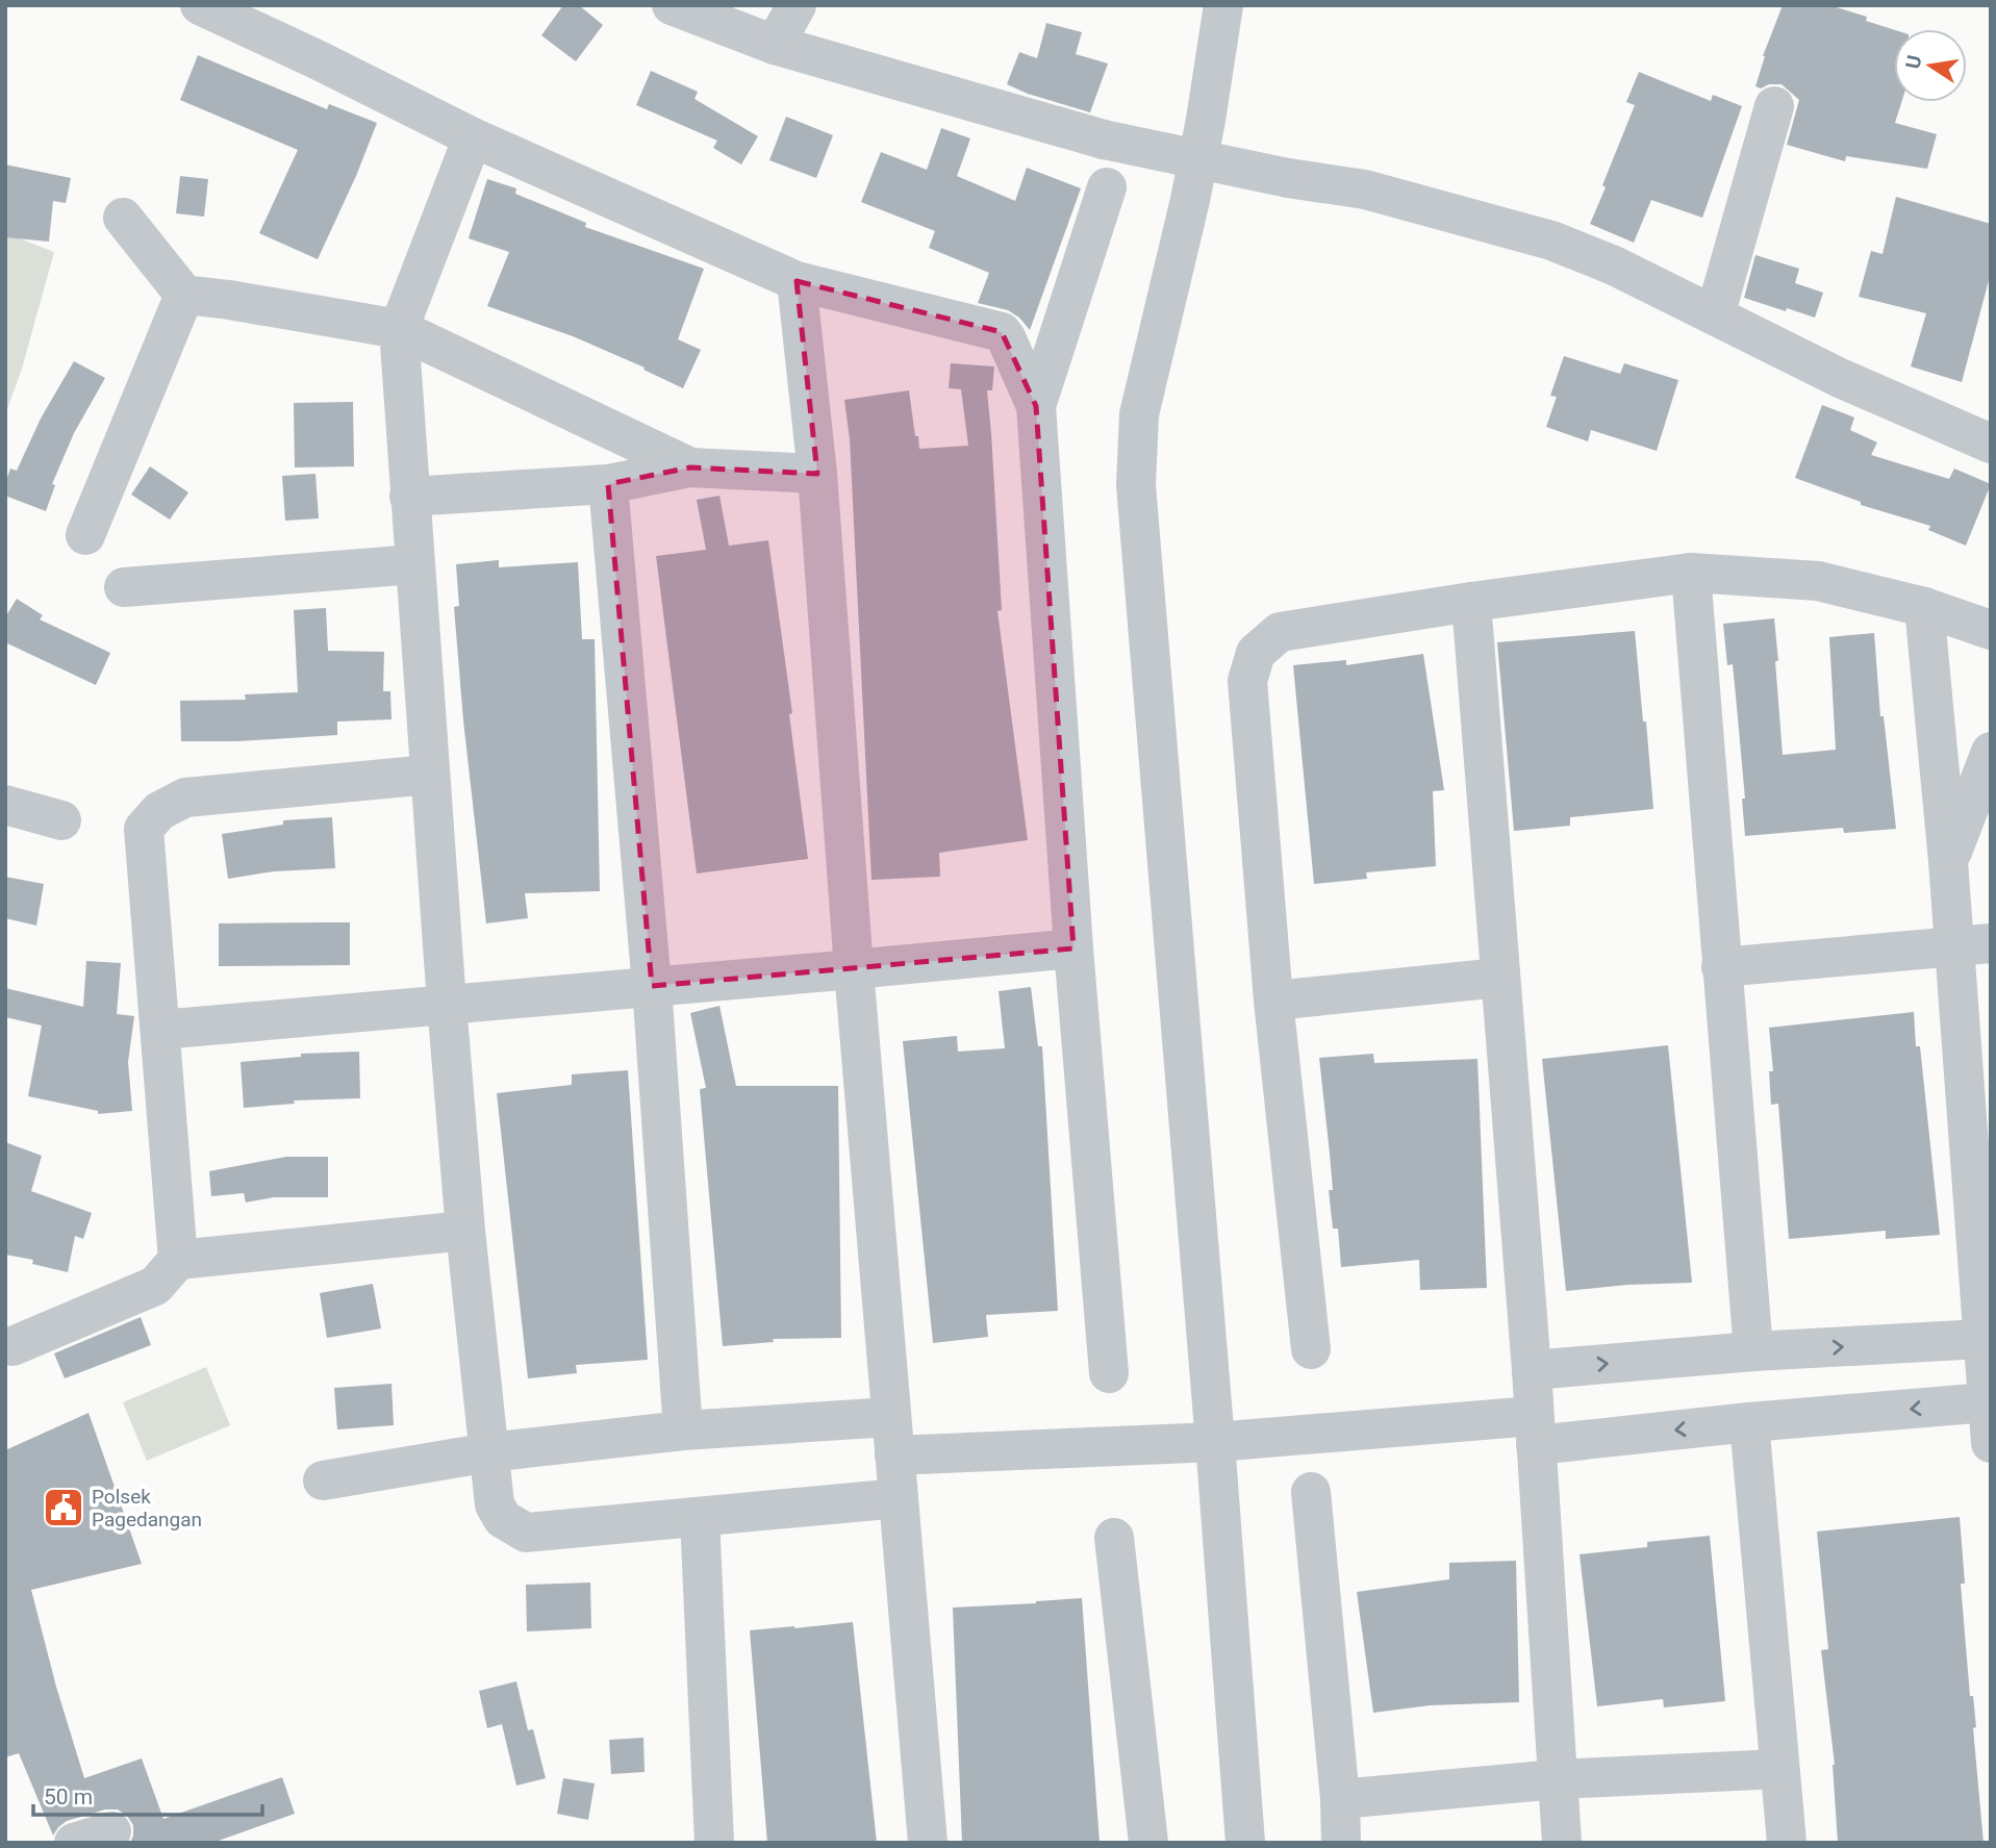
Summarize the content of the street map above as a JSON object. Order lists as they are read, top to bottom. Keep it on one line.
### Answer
{"places":{"public building":["Polsek Pagedangan"]},"scale_bar":"50 m","north":"left"}
